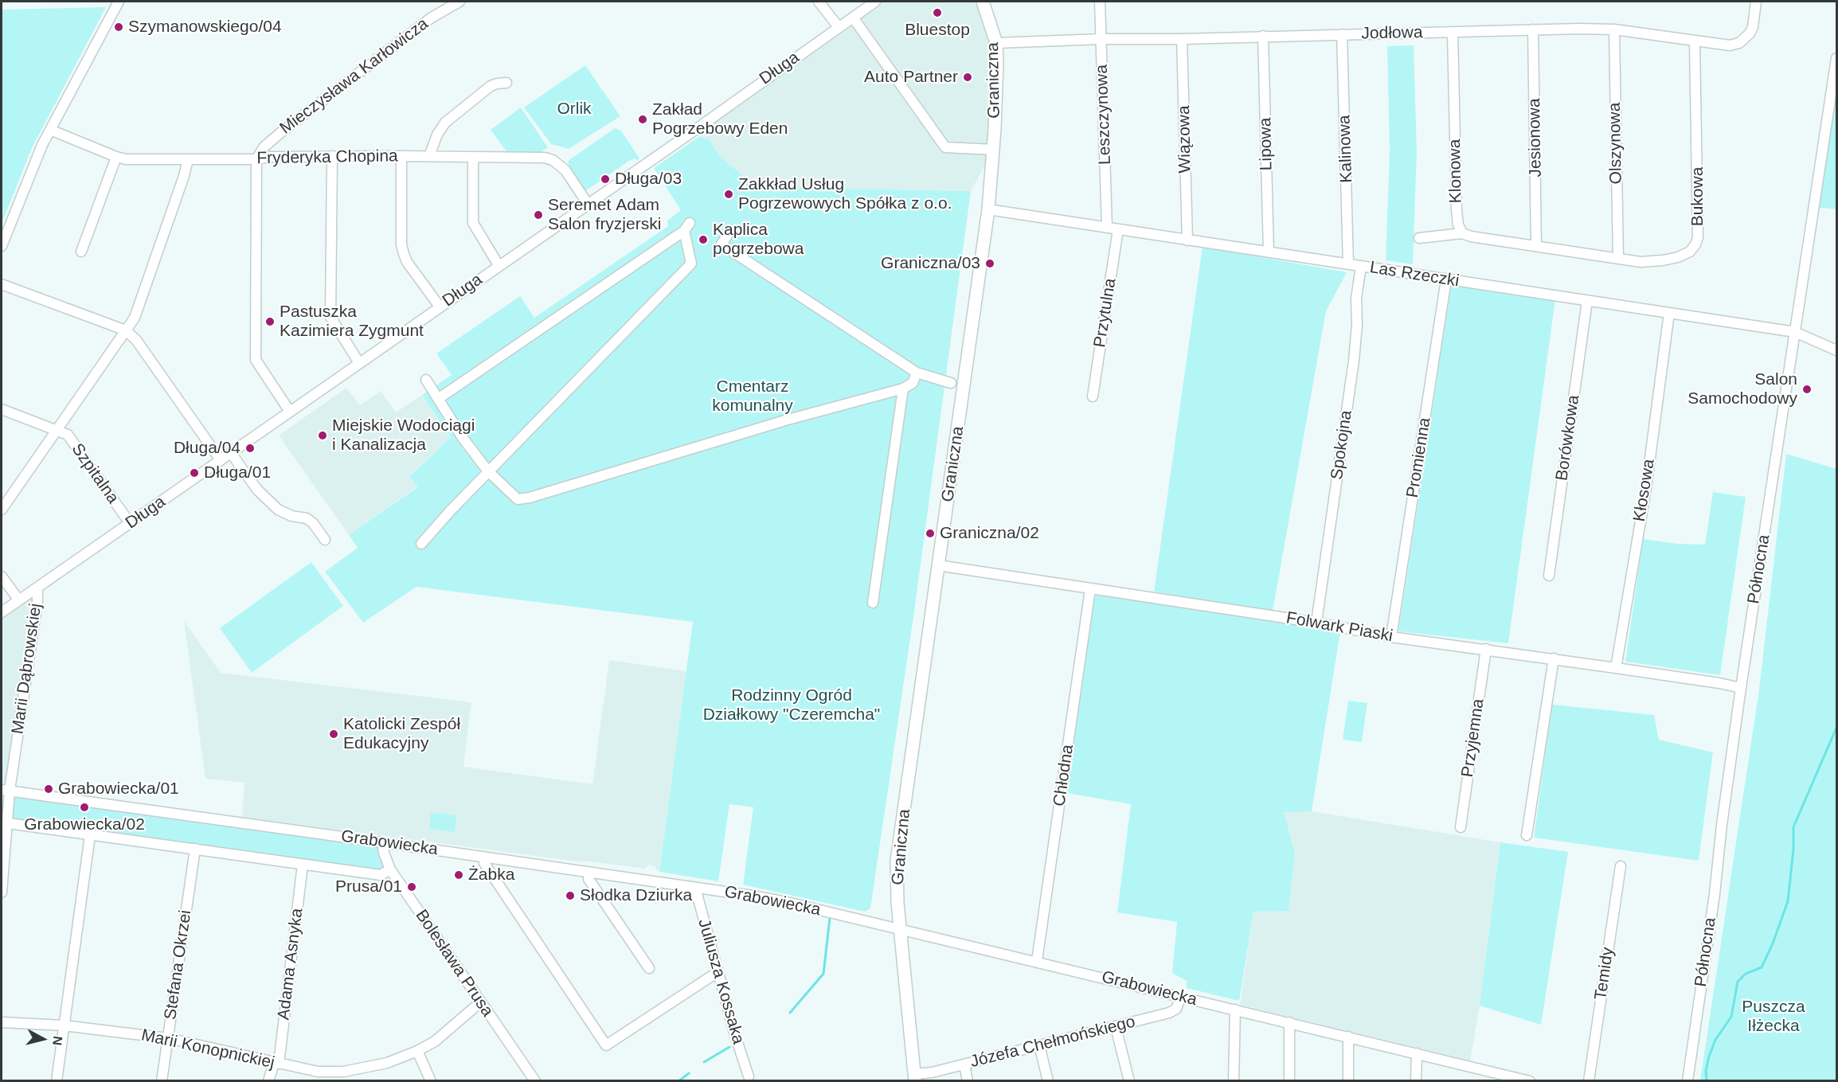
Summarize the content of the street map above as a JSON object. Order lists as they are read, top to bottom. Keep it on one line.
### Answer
{"streets":{"main road":["Graniczna"],"street":["Jodłowa","Długa","Mieczysława Karłowicza","Leszczynowa","Jesionowa","Wiązowa","Olszynowa","Lipowa","Kalinowa","Fryderyka Chopina","Klonowa","Bukowa","Las Rzeczki","Przytulna","Borówkowa","Spokojna","Promienna","Szpitalna","Kłosowa","Północna","Folwark Piaski","Marii Dąbrowskiej","Przyjemna","Chłodna","Grabowiecka","Bolesława Prusa","Adama Asnyka","Stefana Okrzei","Temidy","Juliusza Kossaka","Józefa Chełmońskiego","Marii Konopnickiej"]},"crossings":[["Jodłowa","Graniczna"],["Jodłowa","Leszczynowa"],["Jodłowa","Jesionowa"],["Jodłowa","Wiązowa"],["Jodłowa","Olszynowa"],["Jodłowa","Lipowa"],["Jodłowa","Kalinowa"],["Jodłowa","Klonowa"],["Jodłowa","Bukowa"],["Długa","Fryderyka Chopina"],["Długa","Szpitalna"],["Długa","Marii Dąbrowskiej"],["Mieczysława Karłowicza","Fryderyka Chopina"],["Graniczna","Las Rzeczki"],["Graniczna","Folwark Piaski"],["Graniczna","Grabowiecka"],["Graniczna","Józefa Chełmońskiego"],["Leszczynowa","Las Rzeczki"],["Jesionowa","Bukowa"],["Wiązowa","Las Rzeczki"],["Olszynowa","Bukowa"],["Lipowa","Las Rzeczki"],["Kalinowa","Las Rzeczki"],["Las Rzeczki","Przytulna"],["Las Rzeczki","Borówkowa"],["Las Rzeczki","Spokojna"],["Las Rzeczki","Promienna"],["Las Rzeczki","Kłosowa"],["Las Rzeczki","Północna"],["Spokojna","Folwark Piaski"],["Promienna","Folwark Piaski"],["Kłosowa","Folwark Piaski"],["Północna","Folwark Piaski"],["Folwark Piaski","Przyjemna"],["Folwark Piaski","Chłodna"],["Marii Dąbrowskiej","Grabowiecka"],["Chłodna","Grabowiecka"],["Grabowiecka","Bolesława Prusa"],["Grabowiecka","Adama Asnyka"],["Grabowiecka","Stefana Okrzei"],["Grabowiecka","Juliusza Kossaka"],["Grabowiecka","Józefa Chełmońskiego"],["Bolesława Prusa","Marii Konopnickiej"],["Adama Asnyka","Marii Konopnickiej"],["Stefana Okrzei","Marii Konopnickiej"]],"parks":["Orlik","Cmentarz komunalny","Rodzinny Ogród Działkowy \"Czeremcha\"","Puszcza Iłżecka"],"places":["Bluestop","Szymanowskiego/04","Auto Partner","Zakład Pogrzebowy Eden","Długa/03","Zakkład Usług Pogrzewowych Spółka z o.o.","Seremet Adam Salon fryzjerski","Kaplica pogrzebowa","Graniczna/03","Pastuszka Kazimiera Zygmunt","Salon Samochodowy","Miejskie Wodociągi i Kanalizacja","Długa/04","Długa/01","Graniczna/02","Katolicki Zespół Edukacyjny","Grabowiecka/01","Grabowiecka/02","Żabka","Prusa/01","Słodka Dziurka"],"north":"right"}
